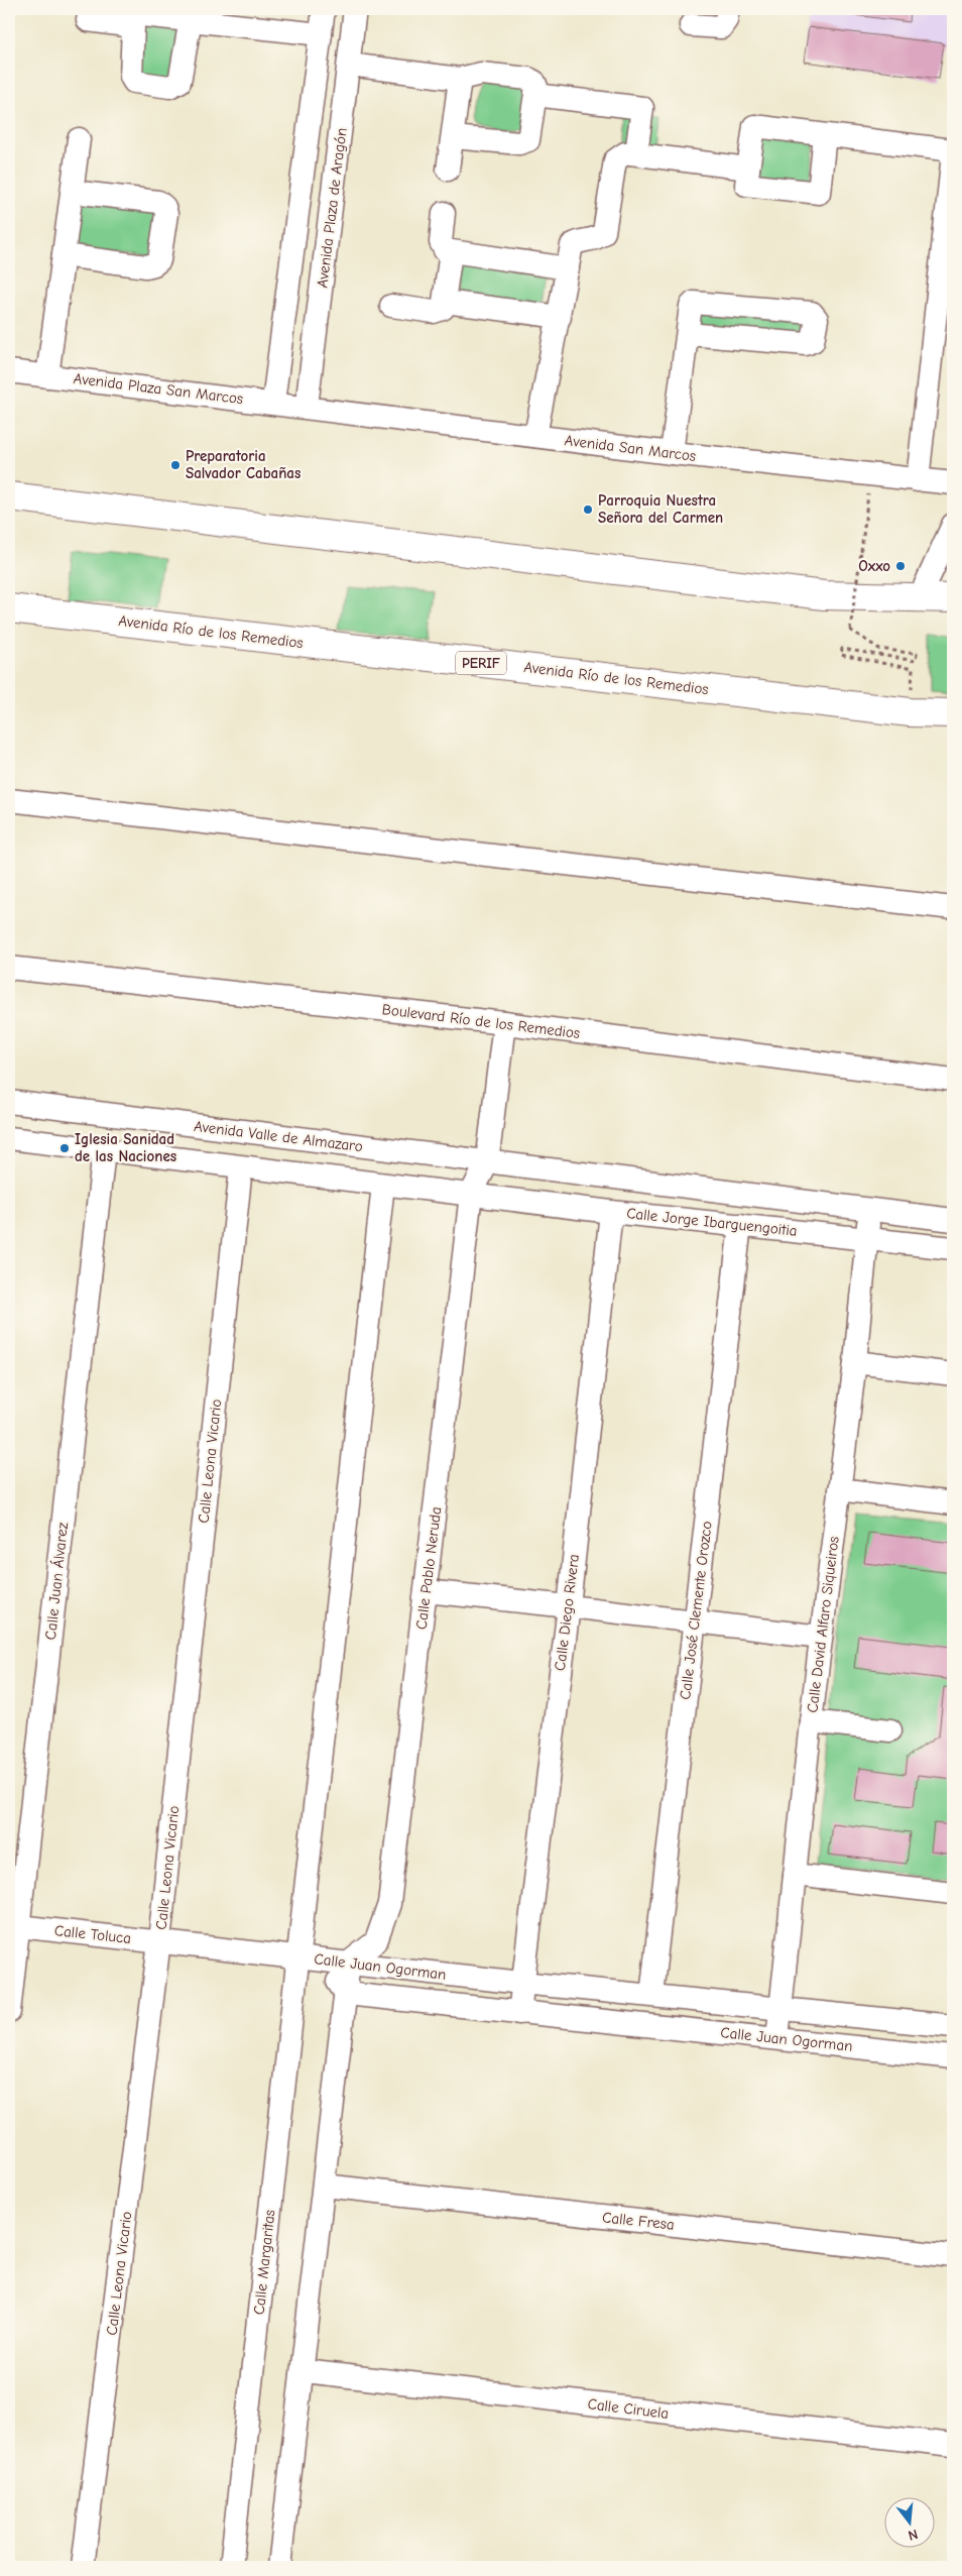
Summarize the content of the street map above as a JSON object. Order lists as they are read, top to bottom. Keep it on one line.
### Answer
{"streets":{"highway":["Avenida Río de los Remedios","PERIF"],"street":["Avenida Plaza de Aragón","Avenida Plaza San Marcos","Avenida San Marcos","Boulevard Río de los Remedios","Avenida Valle de Almazaro","Calle Jorge Ibarguengoitia","Calle Leona Vicario","Calle Pablo Neruda","Calle Juan Álvarez","Calle José Clemente Orozco","Calle Diego Rivera","Calle David Alfaro Siqueiros","Calle Toluca","Calle Juan Ogorman","Calle Fresa","Calle Margaritas","Calle Ciruela"]},"crossings":[["Avenida Plaza de Aragón","Avenida Plaza San Marcos"],["Avenida Plaza de Aragón","Avenida San Marcos"],["Avenida Plaza San Marcos","Avenida San Marcos"],["Avenida Valle de Almazaro","Calle Jorge Ibarguengoitia"],["Avenida Valle de Almazaro","Calle Pablo Neruda"],["Calle Jorge Ibarguengoitia","Calle Pablo Neruda"],["Calle Jorge Ibarguengoitia","Calle José Clemente Orozco"],["Calle Jorge Ibarguengoitia","Calle Diego Rivera"],["Calle Jorge Ibarguengoitia","Calle David Alfaro Siqueiros"],["Calle Leona Vicario","Calle Toluca"],["Calle Pablo Neruda","Calle Juan Ogorman"],["Calle Juan Álvarez","Calle Toluca"],["Calle José Clemente Orozco","Calle Juan Ogorman"],["Calle Diego Rivera","Calle Juan Ogorman"],["Calle David Alfaro Siqueiros","Calle Juan Ogorman"],["Calle Toluca","Calle Juan Ogorman"],["Calle Toluca","Calle Margaritas"],["Calle Juan Ogorman","Calle Margaritas"]],"places":["Preparatoria Salvador Cabañas","Parroquia Nuestra Señora del Carmen","Oxxo","Iglesia Sanidad de las Naciones"],"north":"bottom"}
